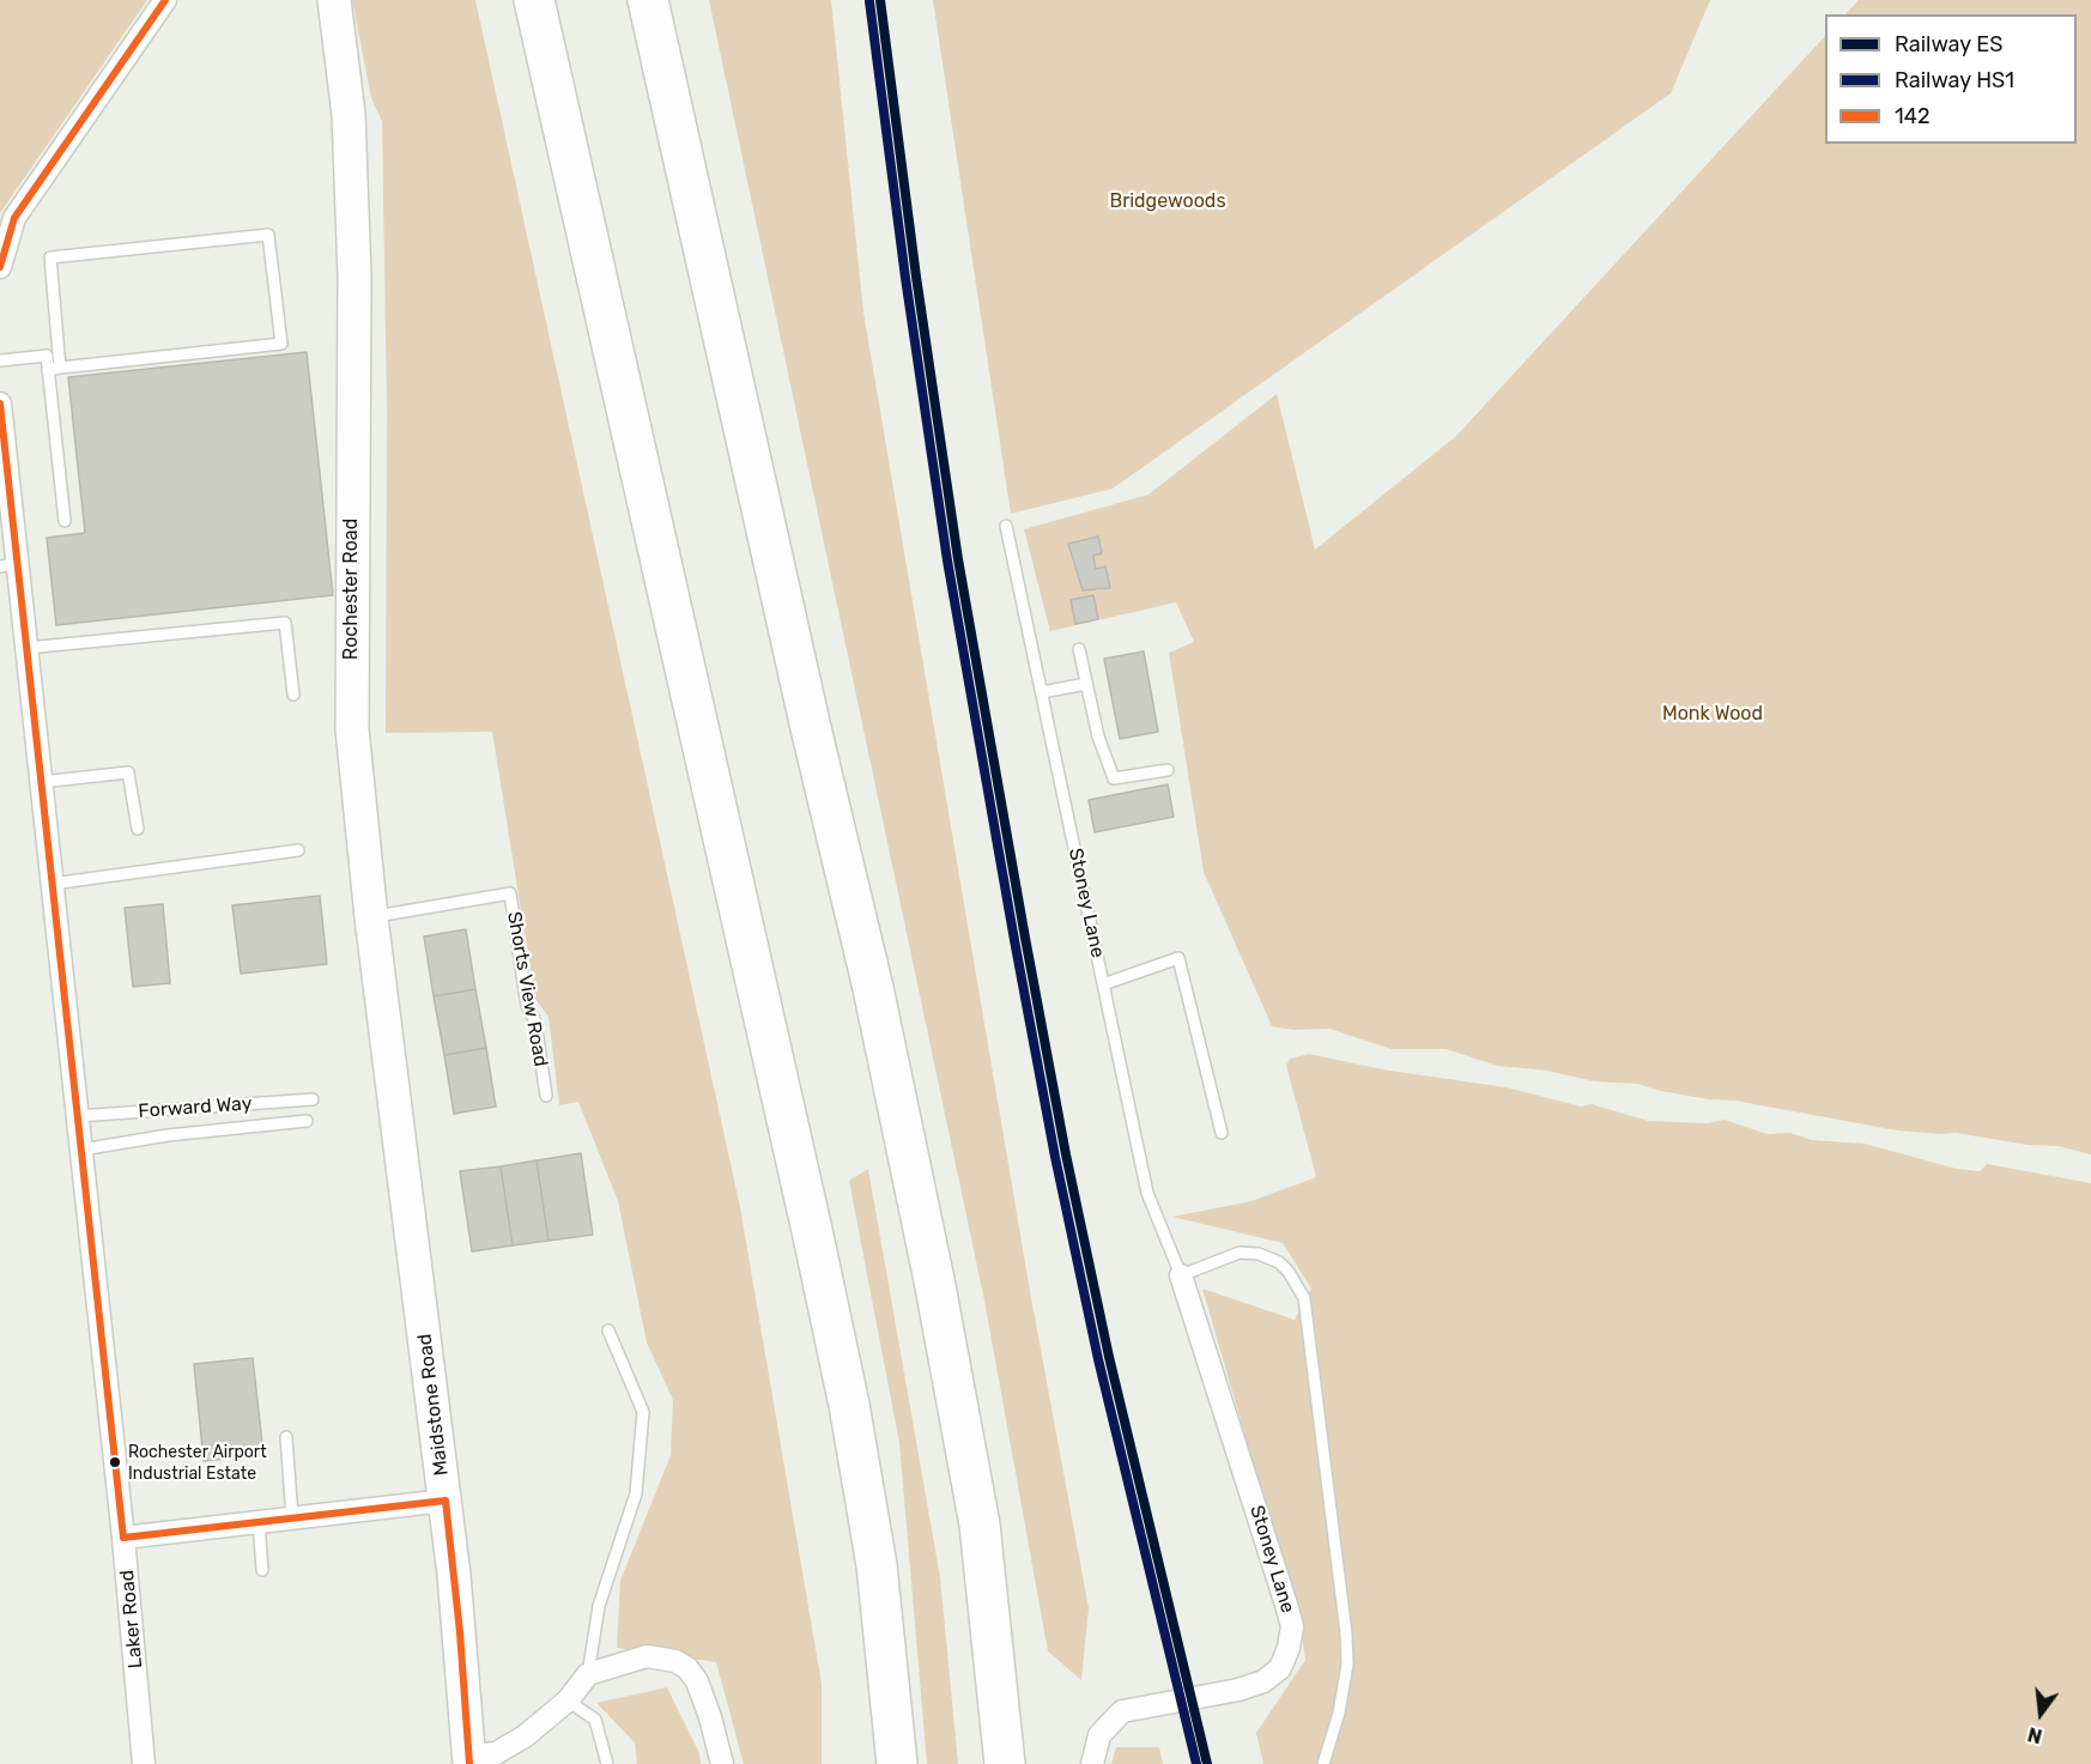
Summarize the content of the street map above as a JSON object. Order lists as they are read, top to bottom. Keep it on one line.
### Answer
{"streets":{"main road":["Rochester Road","Maidstone Road"],"street":["Stoney Lane","Laker Road"],"lane":["Shorts View Road","Forward Way"]},"crossings":[["Rochester Road","Shorts View Road"],["Rochester Road","Maidstone Road"],["Forward Way","Laker Road"]],"parks":["Bridgewoods","Monk Wood"],"places":["Rochester Airport Industrial Estate"],"lines":["rail line ES","transit line 142","rail line HS1"],"legend":["Railway ES","Railway HS1","142"],"north":"bottom"}
